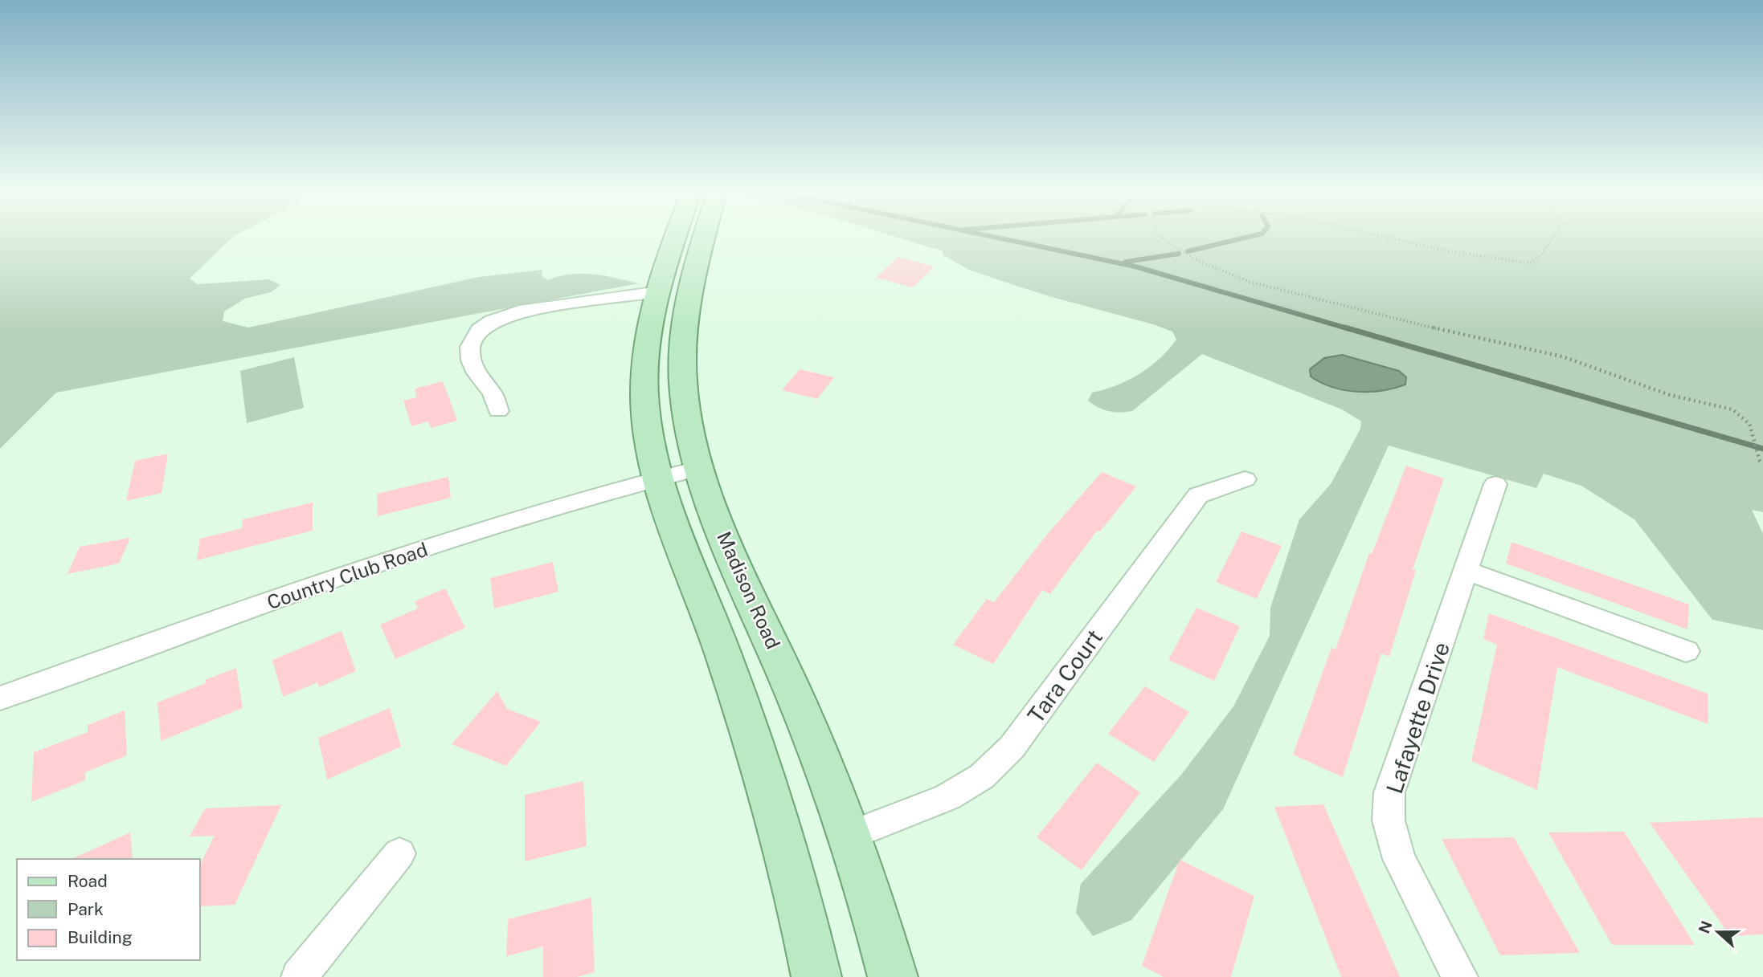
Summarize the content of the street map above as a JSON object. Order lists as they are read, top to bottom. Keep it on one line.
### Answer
{"streets":{"main road":["Madison Road"],"street":["Country Club Road","Tara Court","Lafayette Drive"]},"crossings":[["Country Club Road","Madison Road"],["Madison Road","Tara Court"]],"legend":["Road","Park","Building"],"north":"left"}
